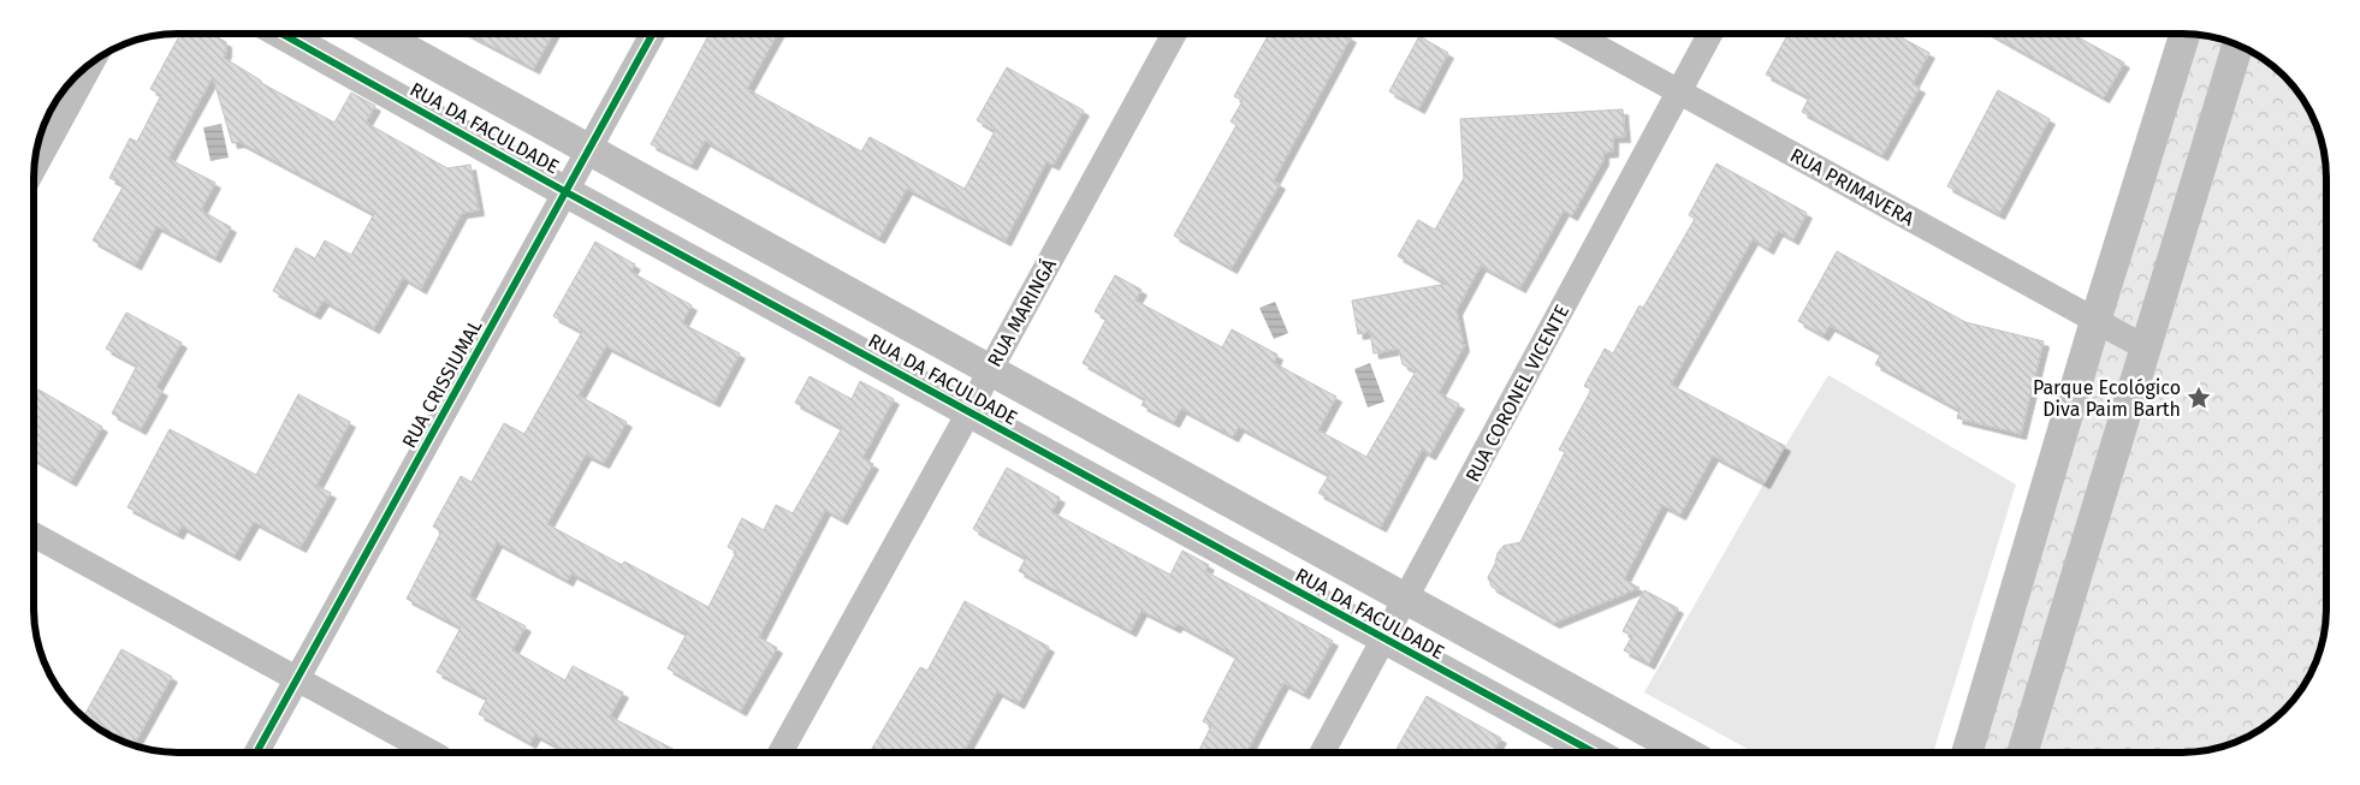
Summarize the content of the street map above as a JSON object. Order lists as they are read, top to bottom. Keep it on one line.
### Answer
{"streets":{"street":["RUA DA FACULDADE","RUA PRIMAVERA","RUA MARINGÁ","RUA CRISSIUMAL","RUA CORONEL VICENTE"]},"crossings":[["RUA DA FACULDADE","RUA MARINGÁ"],["RUA DA FACULDADE","RUA CRISSIUMAL"],["RUA DA FACULDADE","RUA CORONEL VICENTE"],["RUA PRIMAVERA","RUA CORONEL VICENTE"]],"places":{"place":["Parque Ecológico Diva Paim Barth"]}}
